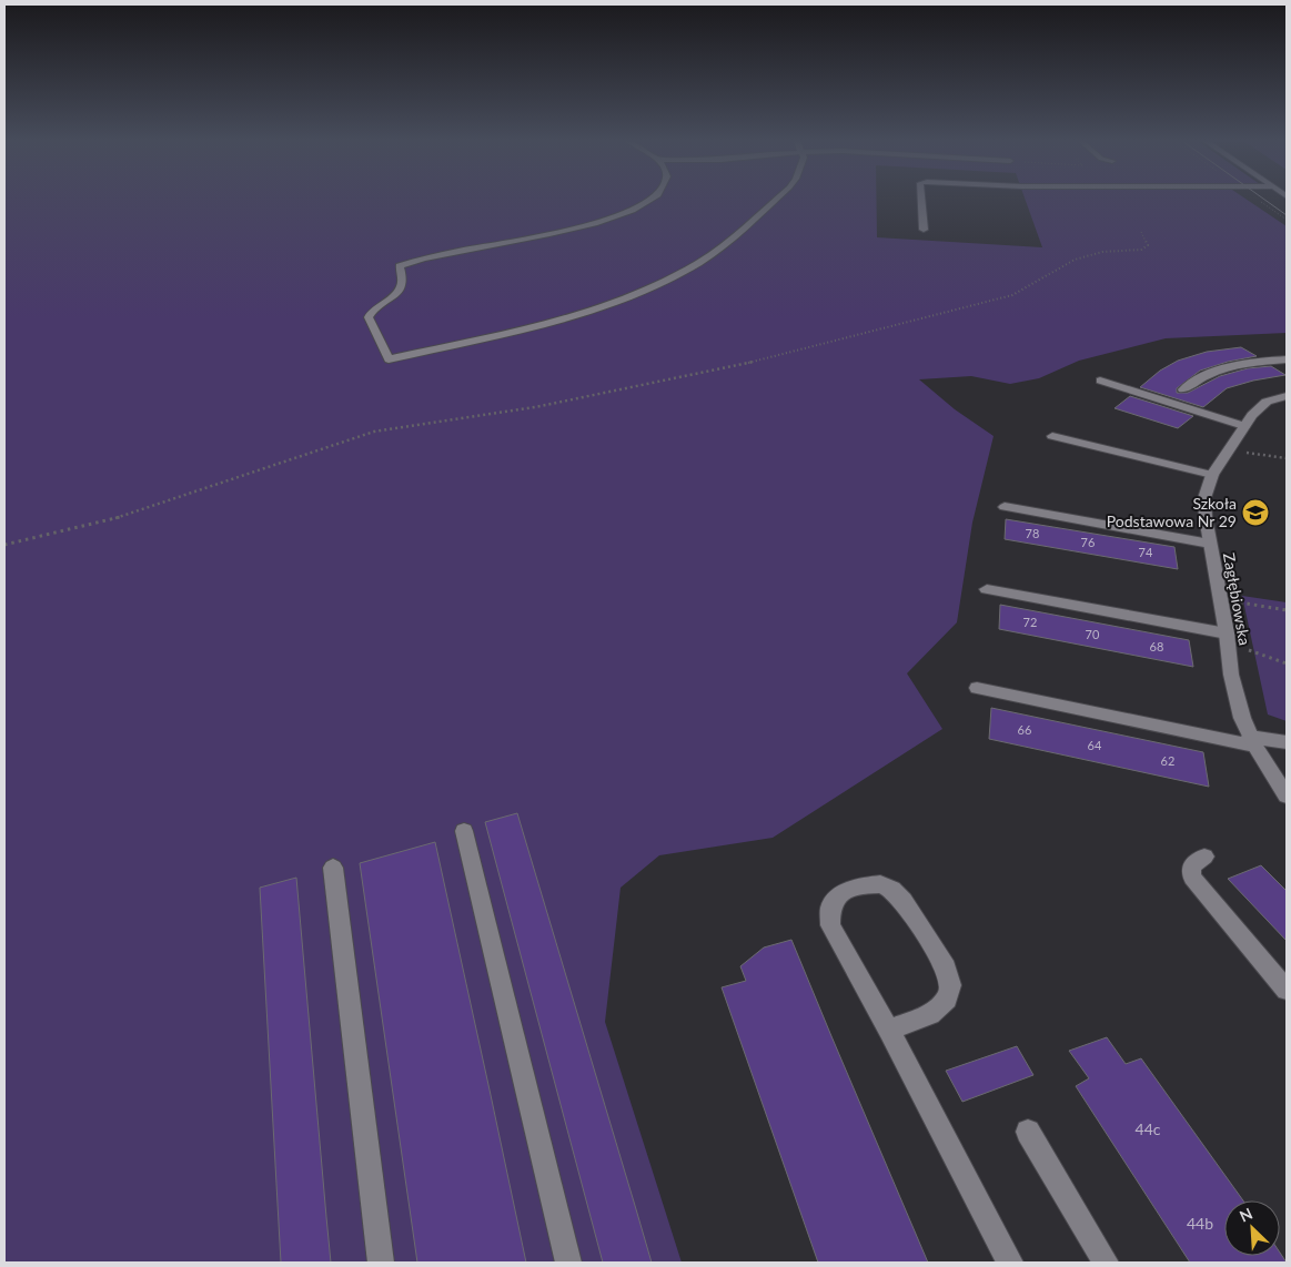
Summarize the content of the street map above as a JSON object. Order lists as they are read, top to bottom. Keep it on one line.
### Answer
{"streets":{"street":["Zagłębiowska"]},"places":{"school or university":["Szkoła Podstawowa Nr 29"]},"house_numbers":["78","76","74","72","70","68","66","64","62","44c","44b"],"north":"top left"}
